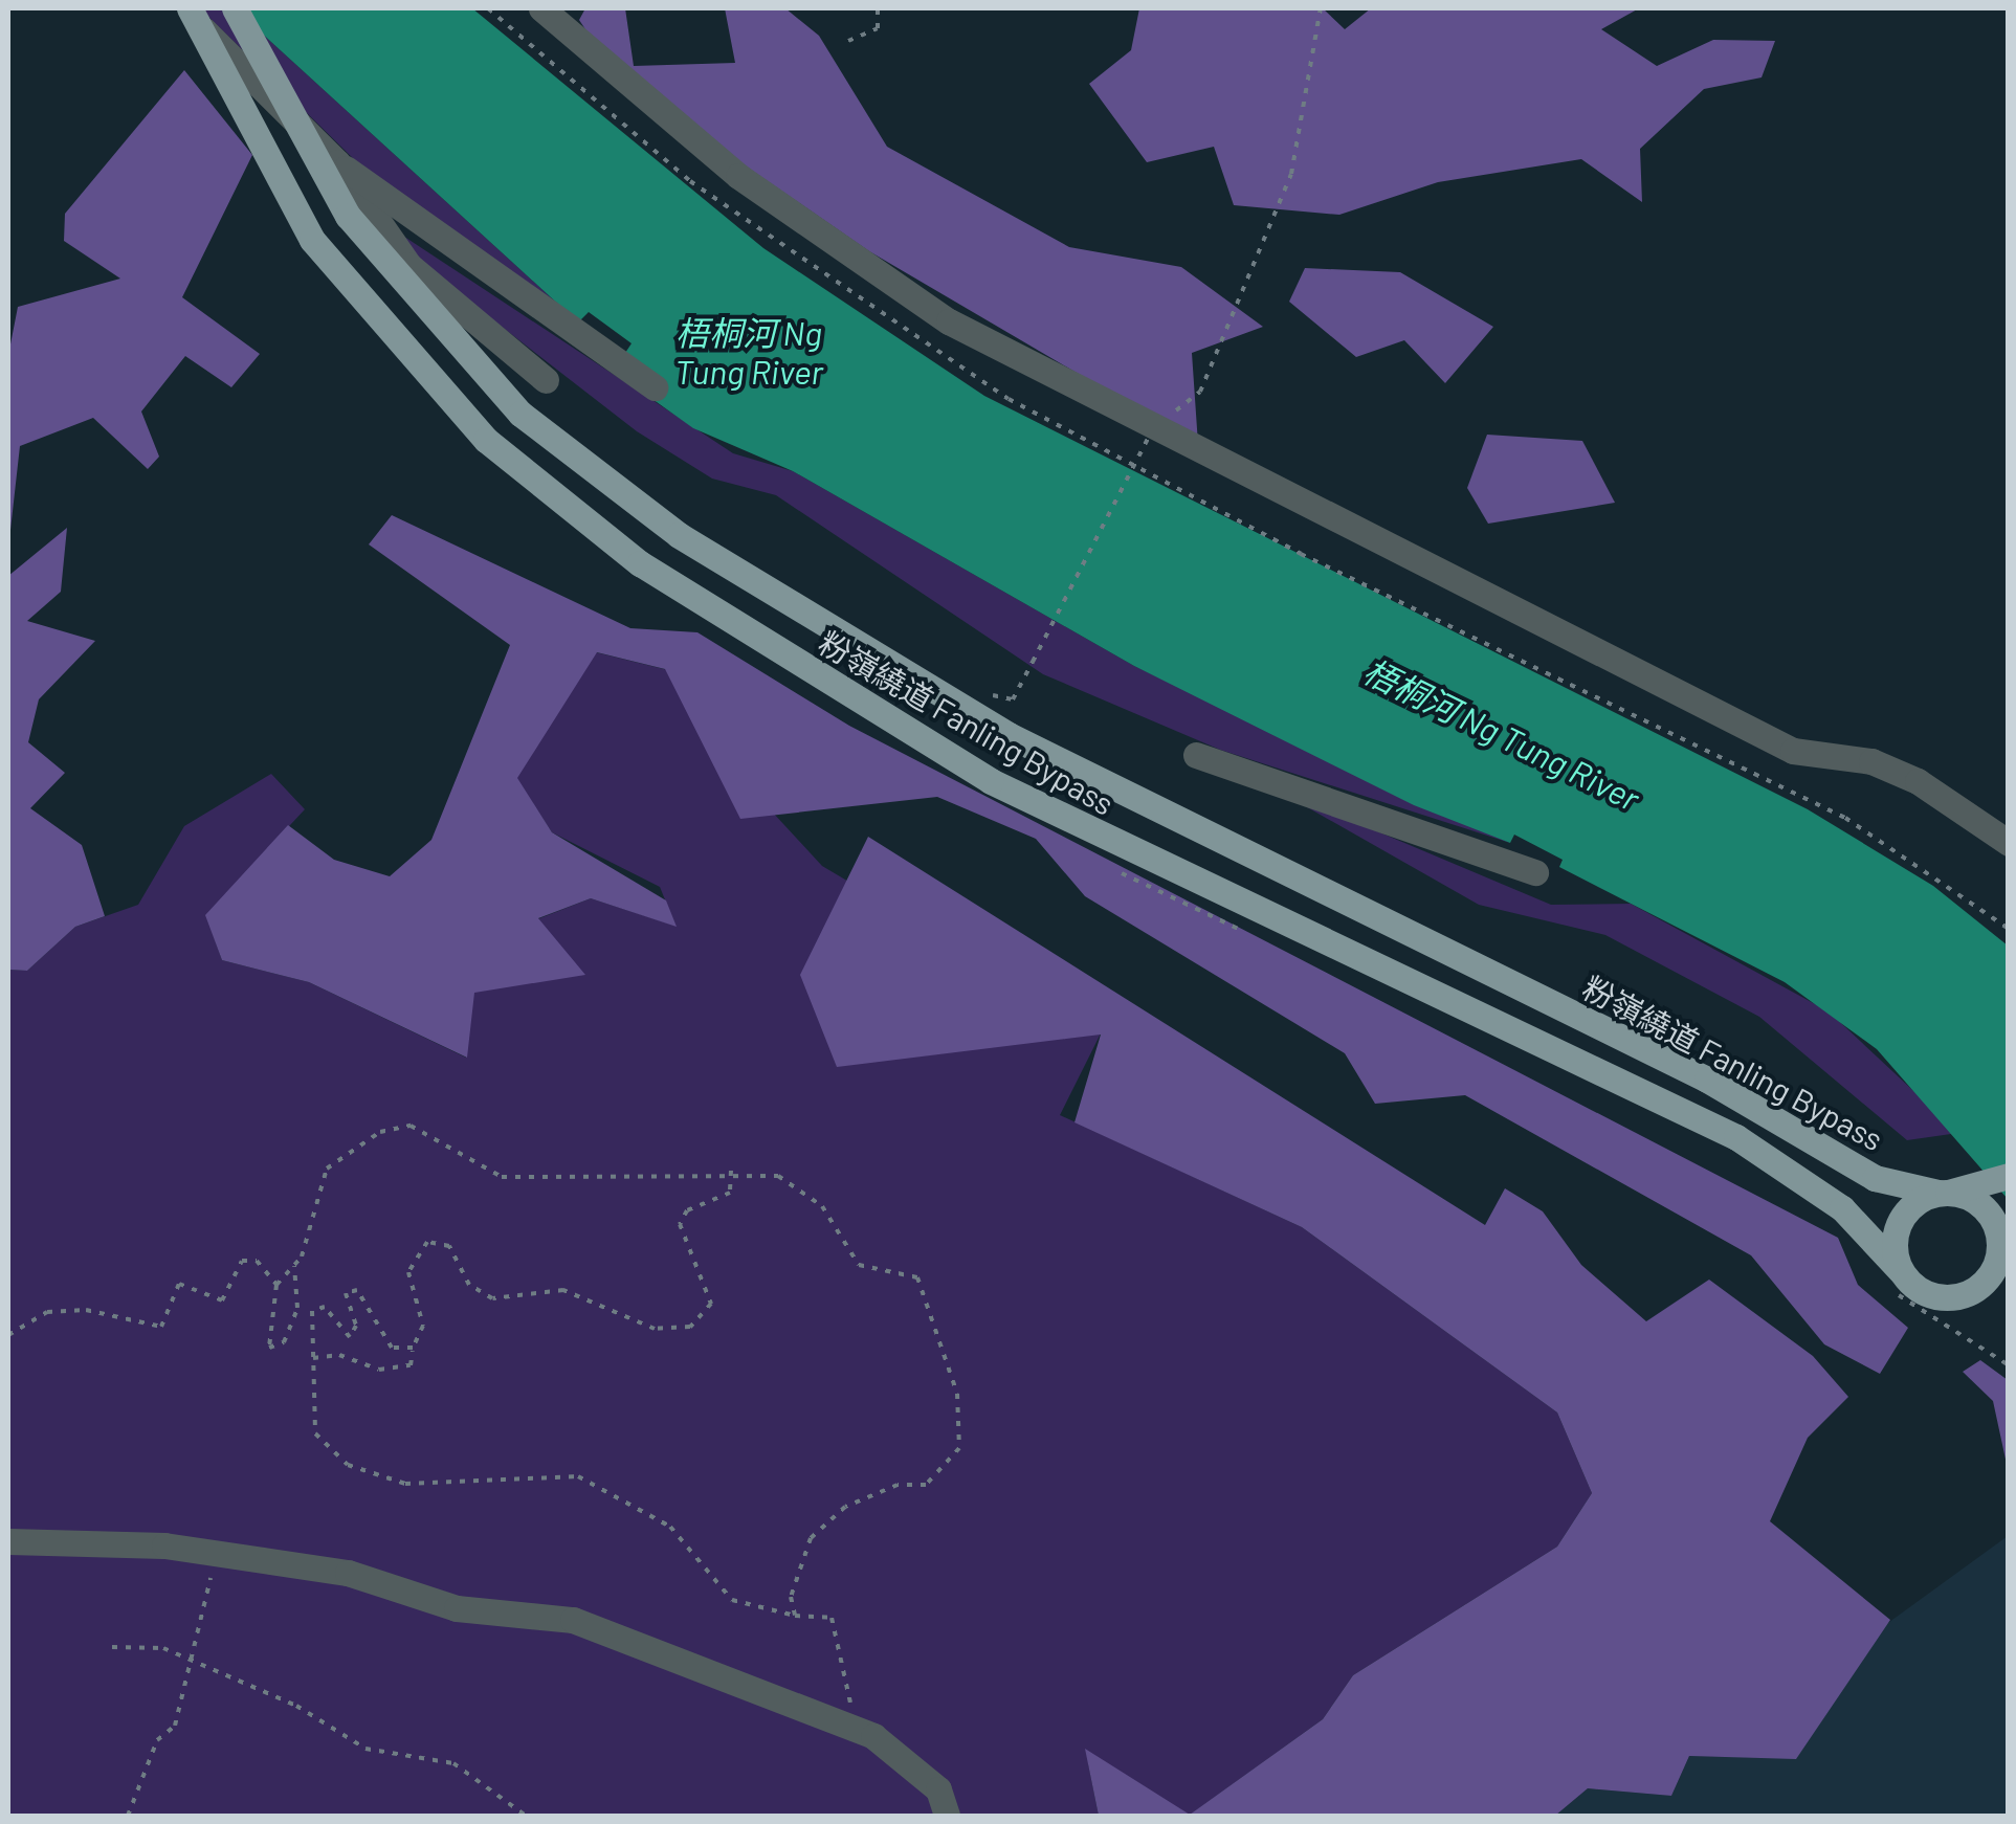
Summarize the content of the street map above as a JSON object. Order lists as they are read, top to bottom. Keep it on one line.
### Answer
{"streets":{"main road":["粉嶺繞道 Fanling Bypass"]},"water":["梧桐河 Ng Tung River"]}
